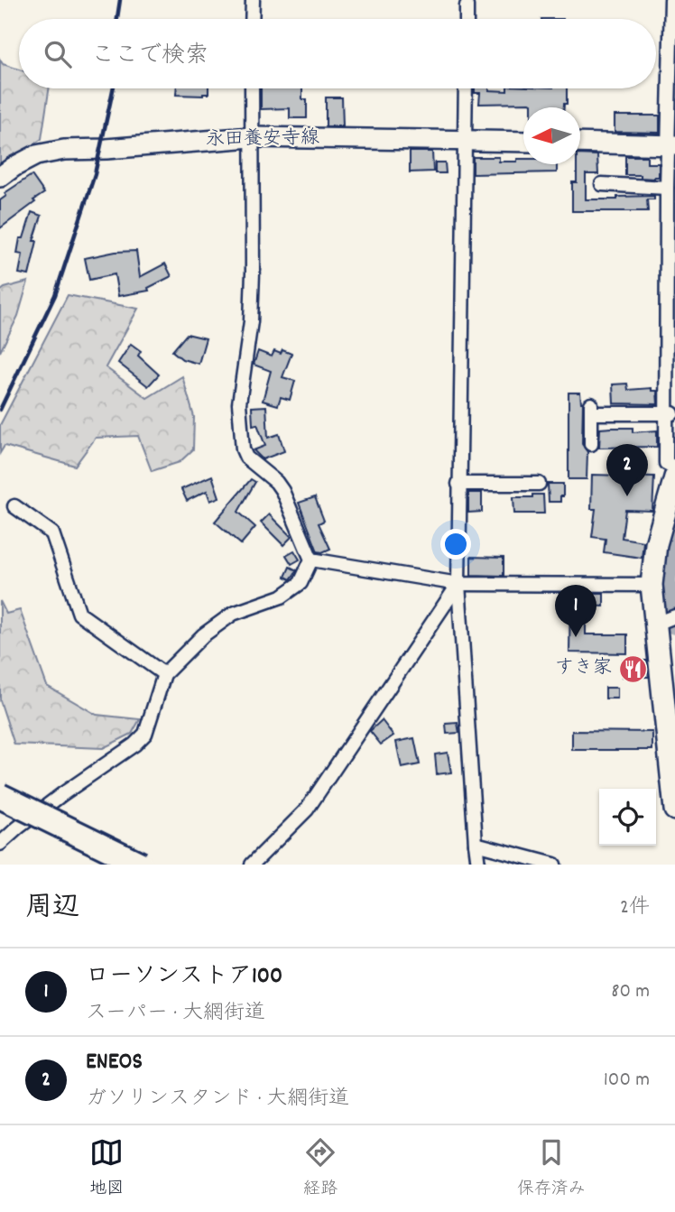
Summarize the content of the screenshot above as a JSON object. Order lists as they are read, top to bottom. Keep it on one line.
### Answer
{"streets":{"street":["永田養安寺線"]},"places":{"restaurant":["すき家"]},"north":"left","page":{"search":"ここで検索","pins":["2","1"],"heading":["周辺","2件"],"list":[{"mark":"1","name":"ローソンストア100","note":"スーパー · 大網街道","value":"80 m"},{"mark":"2","name":"ENEOS","note":"ガソリンスタンド · 大網街道","value":"100 m"}],"nav":["地図","経路","保存済み"]}}
